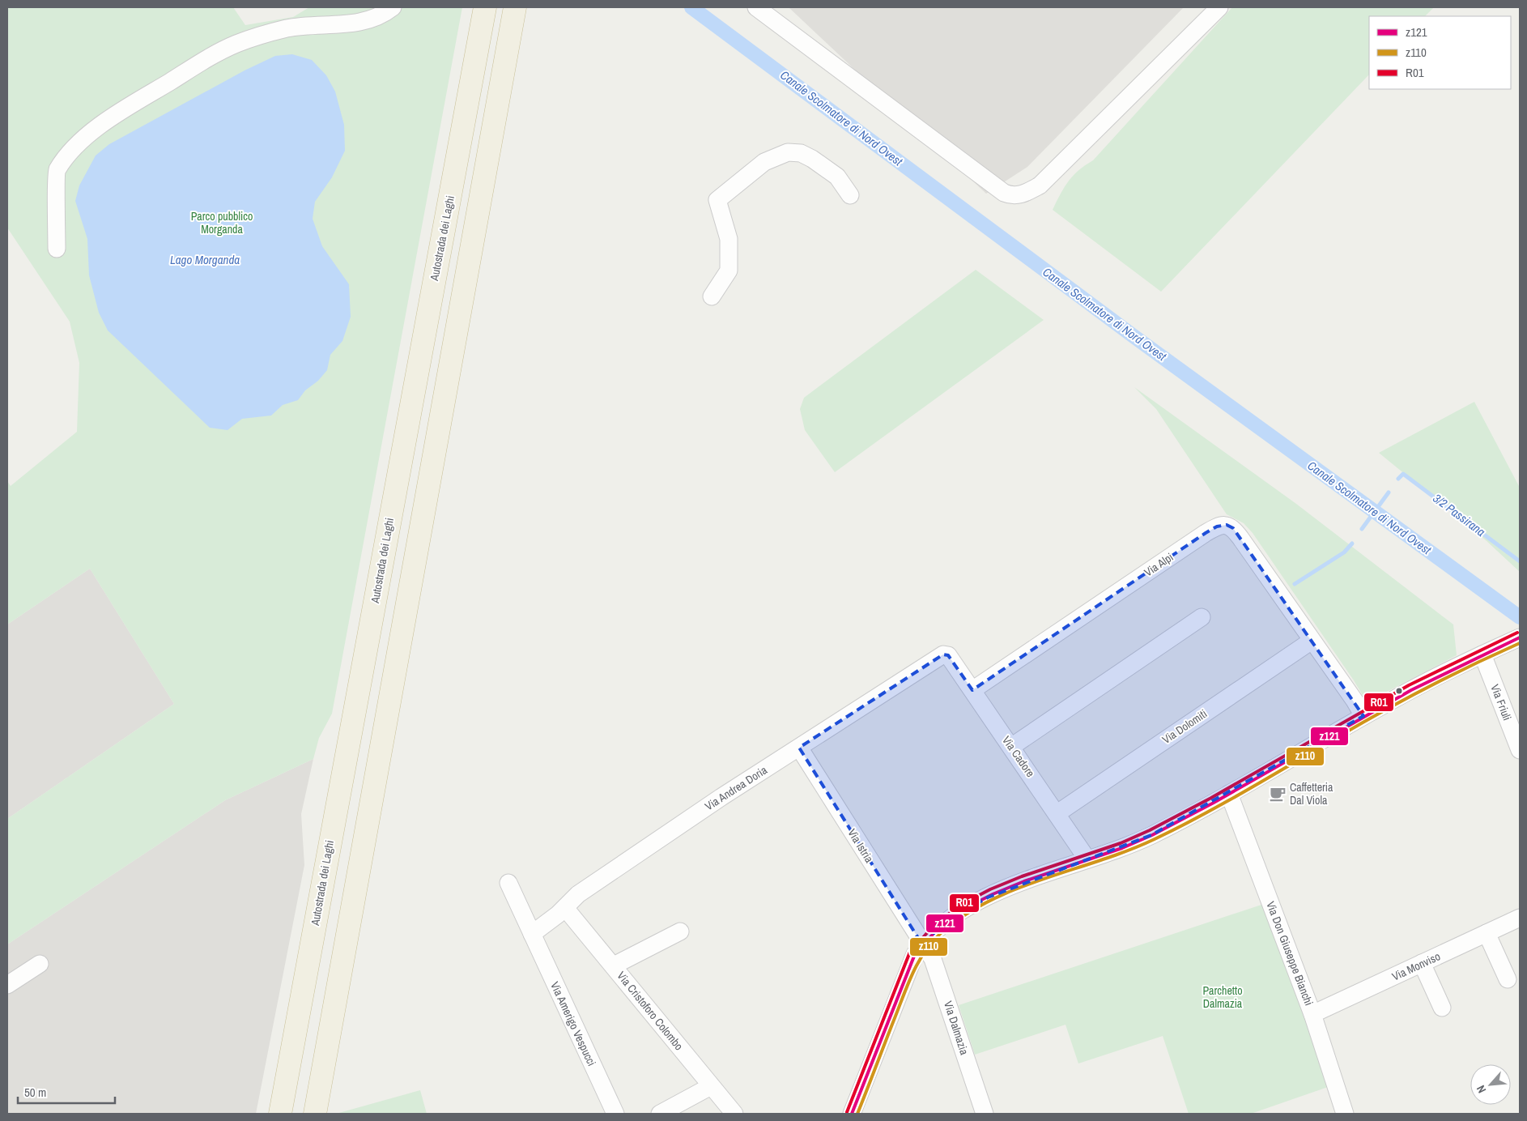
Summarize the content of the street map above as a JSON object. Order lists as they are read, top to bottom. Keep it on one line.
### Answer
{"streets":{"highway":["Autostrada dei Laghi"],"street":["Via Alpi","Via Friuli","Via Dolomiti","Via Cadore","Via Andrea Doria","Via Istria","Via Don Giuseppe Bianchi","Via Monviso","Via Cristoforo Colombo","Via Amerigo Vespucci","Via Dalmazia"]},"crossings":[["Via Alpi","Via Dolomiti"],["Via Alpi","Via Cadore"],["Via Dolomiti","Via Cadore"],["Via Cadore","Via Andrea Doria"],["Via Andrea Doria","Via Istria"],["Via Andrea Doria","Via Cristoforo Colombo"],["Via Andrea Doria","Via Amerigo Vespucci"],["Via Istria","Via Dalmazia"],["Via Don Giuseppe Bianchi","Via Monviso"]],"water":["Canale Scolmatore di Nord Ovest","Lago Morganda","3/2 Passirana"],"parks":["Parco pubblico Morganda","Parchetto Dalmazia"],"places":{"cafe":["Caffetteria Dal Viola"]},"lines":["transit line R01","transit line z121","transit line z110"],"legend":["z121","z110","R01"],"scale_bar":"50 m","north":"bottom left"}
